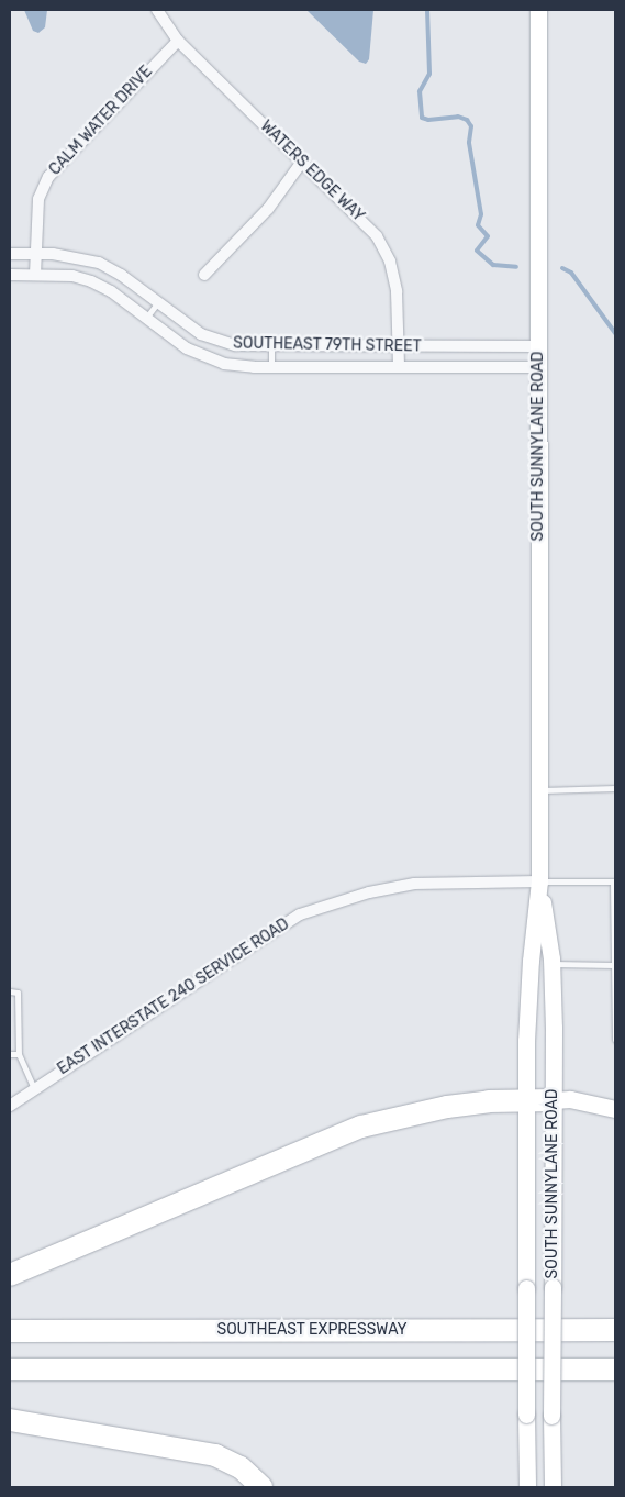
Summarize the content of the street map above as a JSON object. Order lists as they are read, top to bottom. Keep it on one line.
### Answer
{"streets":{"highway":["SOUTHEAST EXPRESSWAY"],"main road":["SOUTH SUNNYLANE ROAD"],"street":["CALM WATER DRIVE","WATERS EDGE WAY","SOUTHEAST 79TH STREET","EAST INTERSTATE 240 SERVICE ROAD"]},"crossings":[["CALM WATER DRIVE","WATERS EDGE WAY"],["CALM WATER DRIVE","SOUTHEAST 79TH STREET"],["WATERS EDGE WAY","SOUTHEAST 79TH STREET"],["SOUTHEAST 79TH STREET","SOUTH SUNNYLANE ROAD"],["SOUTH SUNNYLANE ROAD","EAST INTERSTATE 240 SERVICE ROAD"]]}
